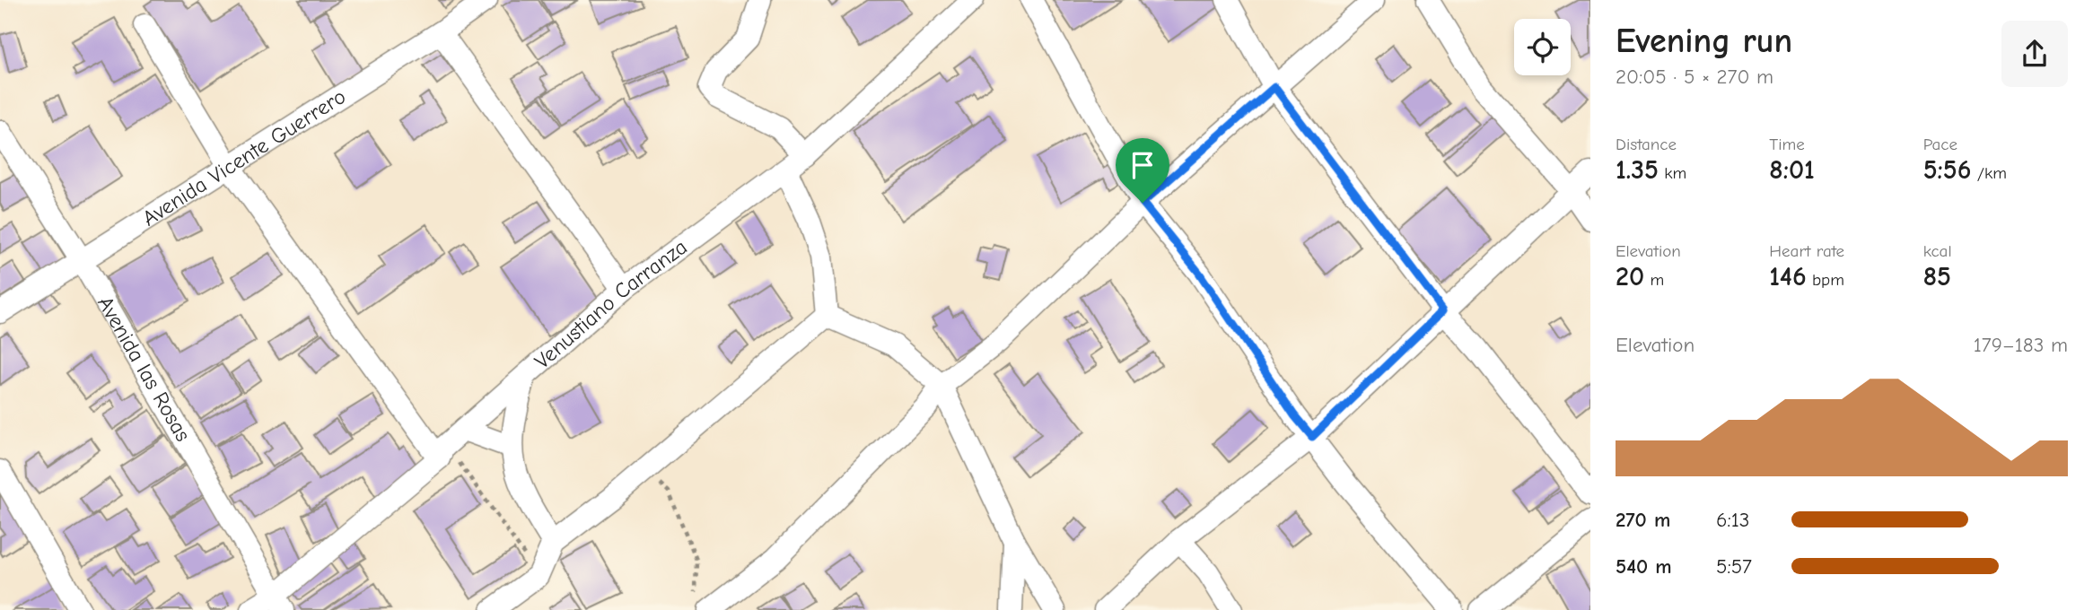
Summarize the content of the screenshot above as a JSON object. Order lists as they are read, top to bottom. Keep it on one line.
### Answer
{"streets":{"street":["Avenida Vicente Guerrero","Venustiano Carranza","Avenida las Rosas"]},"crossings":[["Avenida Vicente Guerrero","Avenida las Rosas"],["Venustiano Carranza","Avenida las Rosas"]],"page":{"heading":["Evening run","20:05 · 5 × 270 m"],"stats":[["Distance","1.35 km"],["Time","8:01"],["Pace","5:56 /km"],["Elevation","20 m"],["Heart rate","146 bpm"],["kcal","85"]],"chart":["Elevation","179–183 m"],"list":[{"name":"270 m","note":"6:13"},{"name":"540 m","note":"5:57"}]}}
